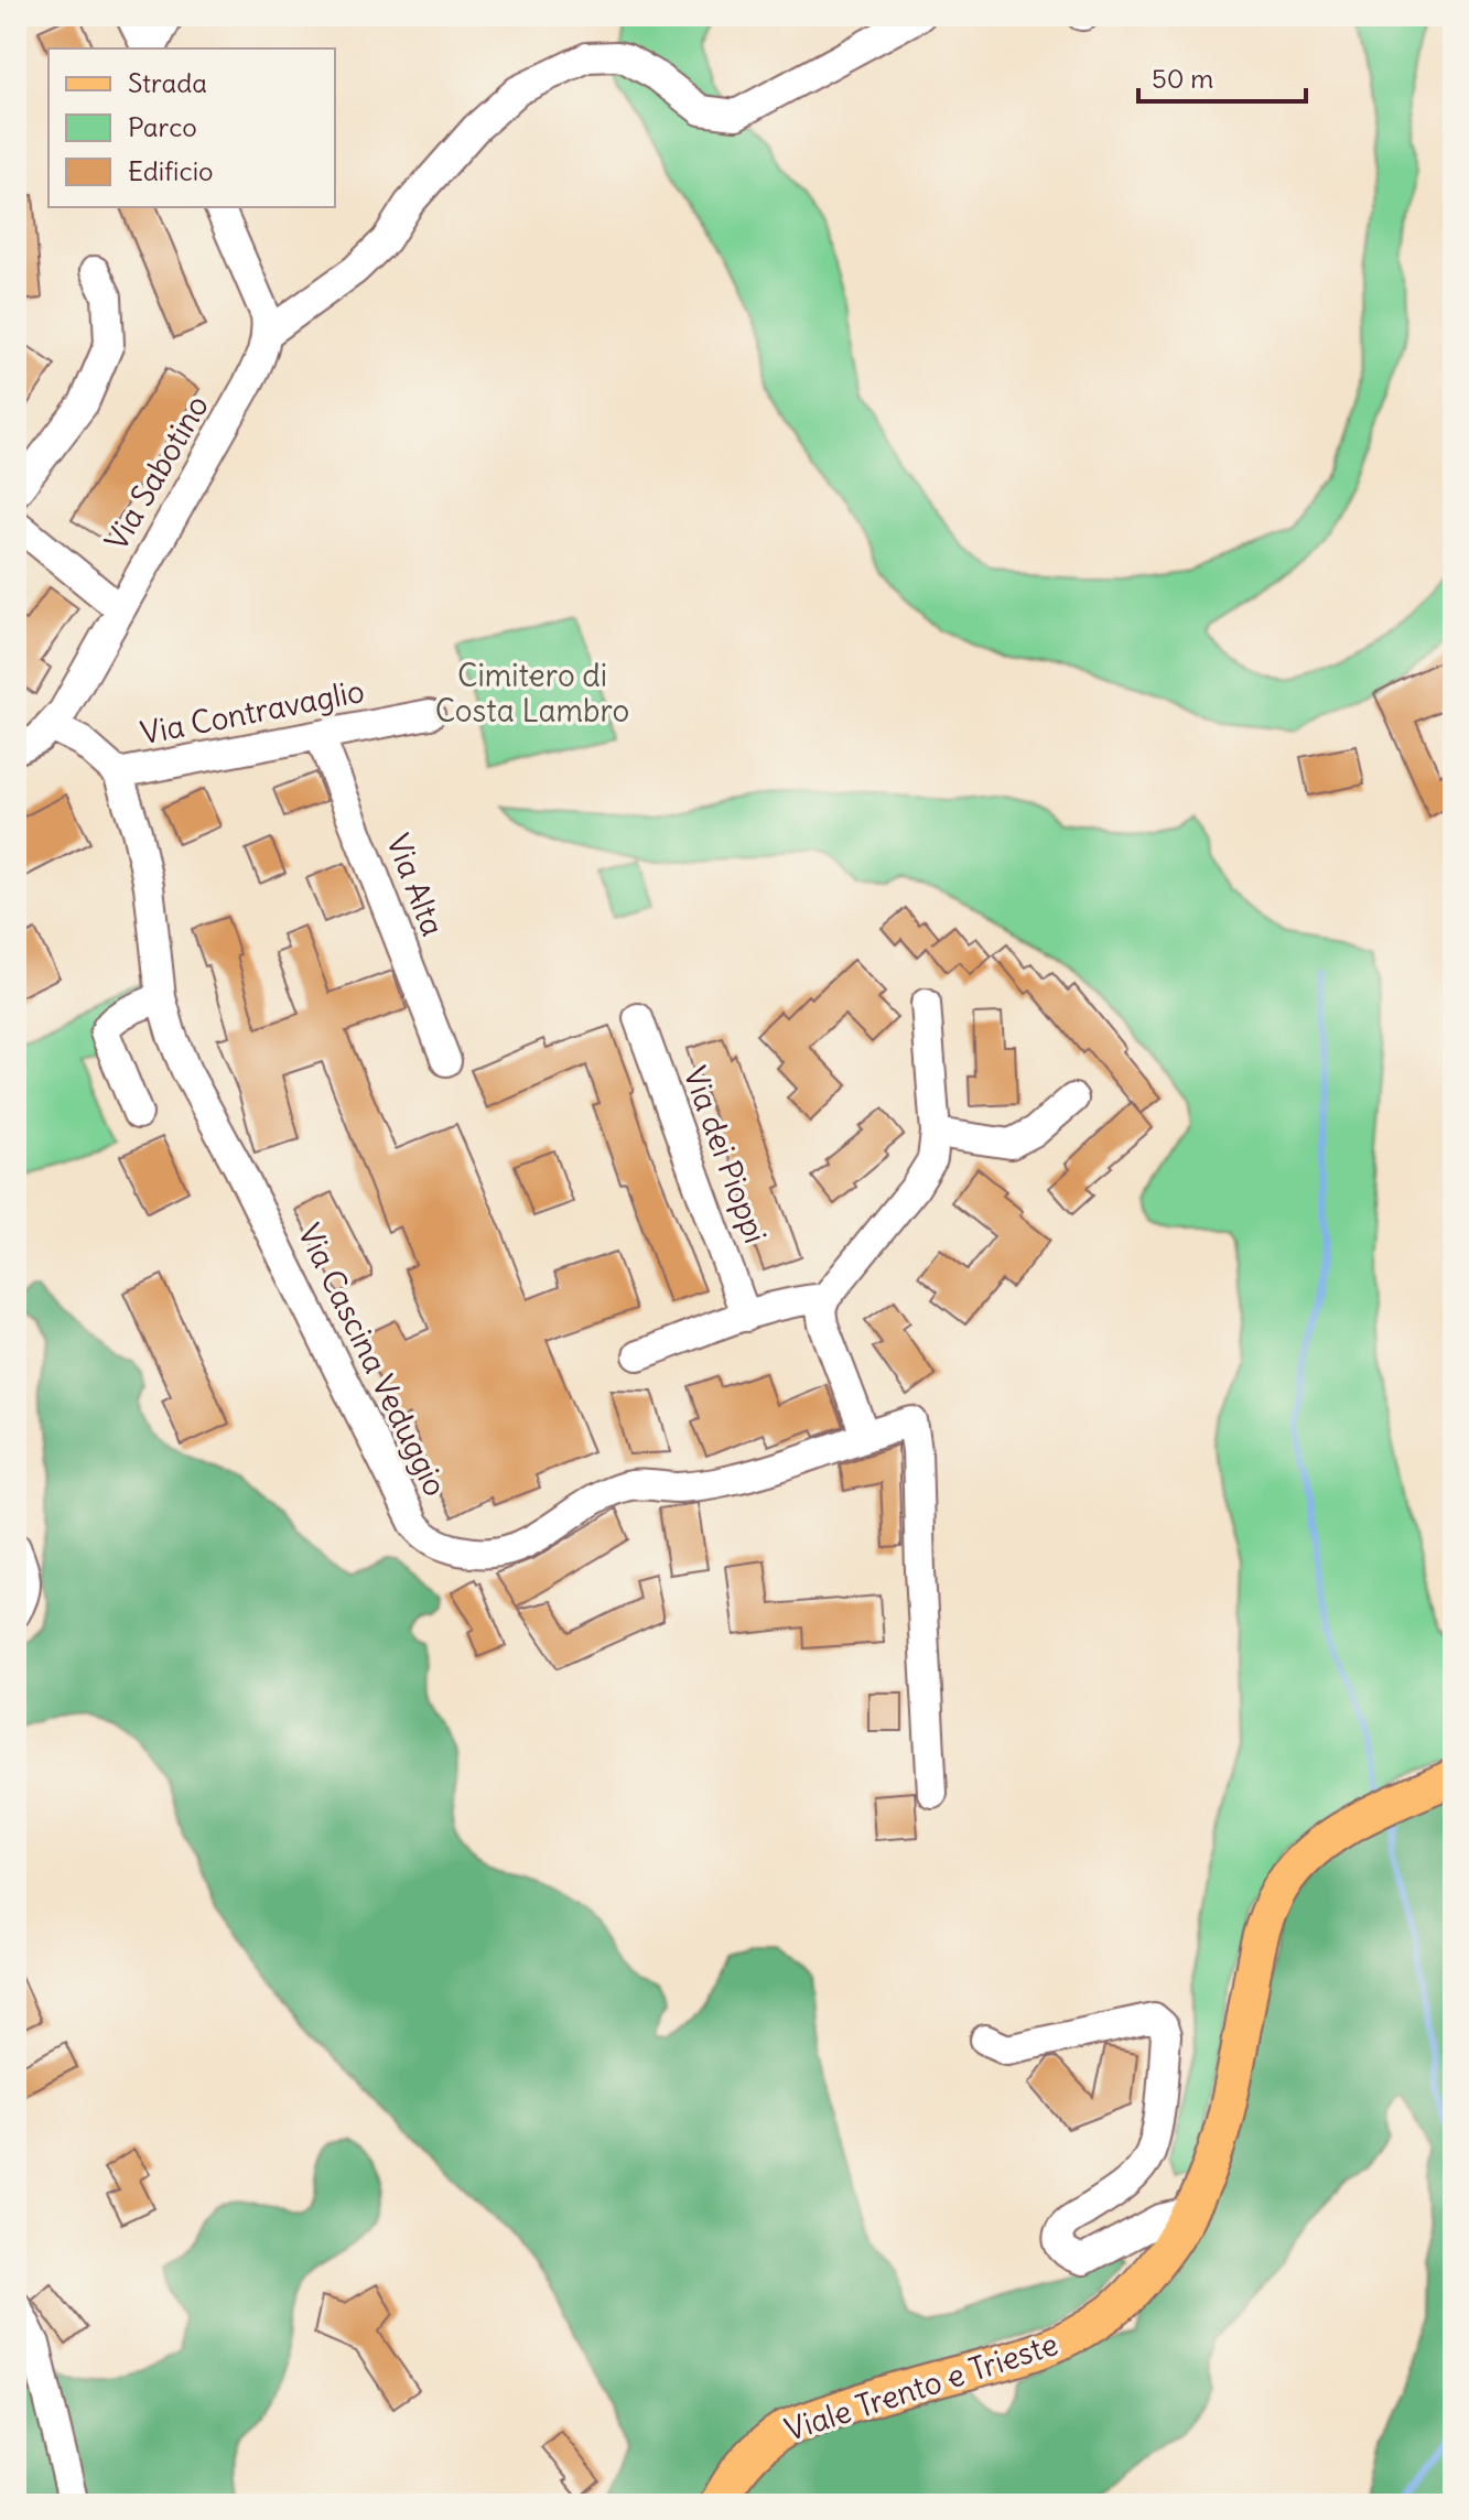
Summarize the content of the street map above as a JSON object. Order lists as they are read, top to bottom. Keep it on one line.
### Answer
{"streets":{"main road":["Viale Trento e Trieste"],"street":["Via Sabotino","Via Contravaglio","Via Alta","Via dei Pioppi","Via Cascina Veduggio"]},"crossings":[["Via Sabotino","Via Contravaglio"],["Via Contravaglio","Via Alta"],["Via Contravaglio","Via Cascina Veduggio"]],"parks":["Cimitero di Costa Lambro"],"legend":["Strada","Parco","Edificio"],"scale_bar":"50 m"}
